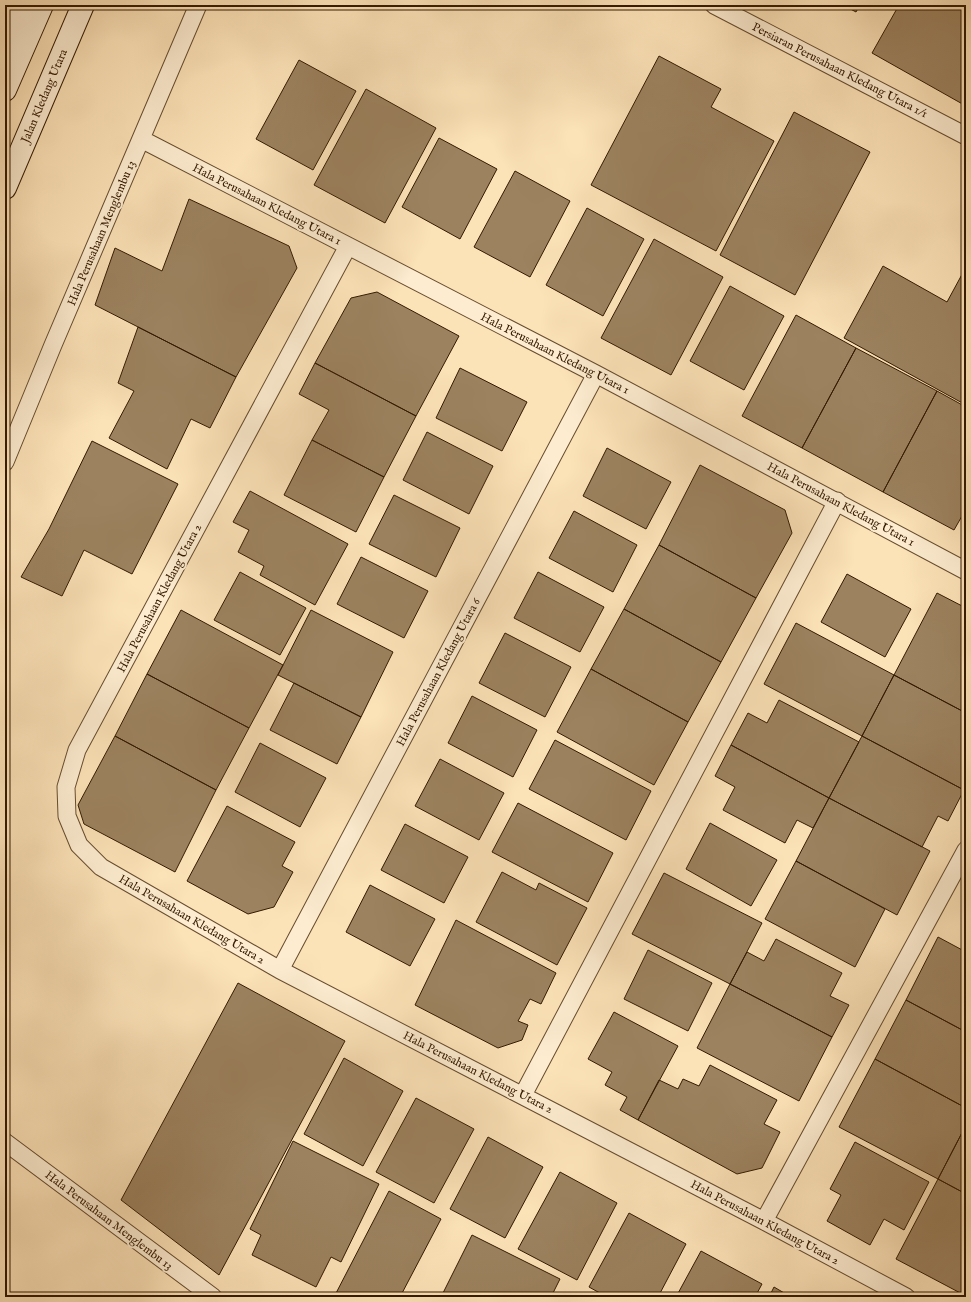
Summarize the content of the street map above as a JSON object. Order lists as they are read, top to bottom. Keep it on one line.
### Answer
{"streets":{"main road":["Jalan Kledang Utara"],"street":["Persiaran Perusahaan Kledang Utara 1/1","Hala Perusahaan Kledang Utara 1","Hala Perusahaan Menglembu 13","Hala Perusahaan Kledang Utara 2","Hala Perusahaan Kledang Utara 6"]},"crossings":[["Hala Perusahaan Kledang Utara 1","Hala Perusahaan Menglembu 13"],["Hala Perusahaan Kledang Utara 1","Hala Perusahaan Kledang Utara 2"],["Hala Perusahaan Kledang Utara 1","Hala Perusahaan Kledang Utara 6"],["Hala Perusahaan Kledang Utara 2","Hala Perusahaan Kledang Utara 6"]]}
